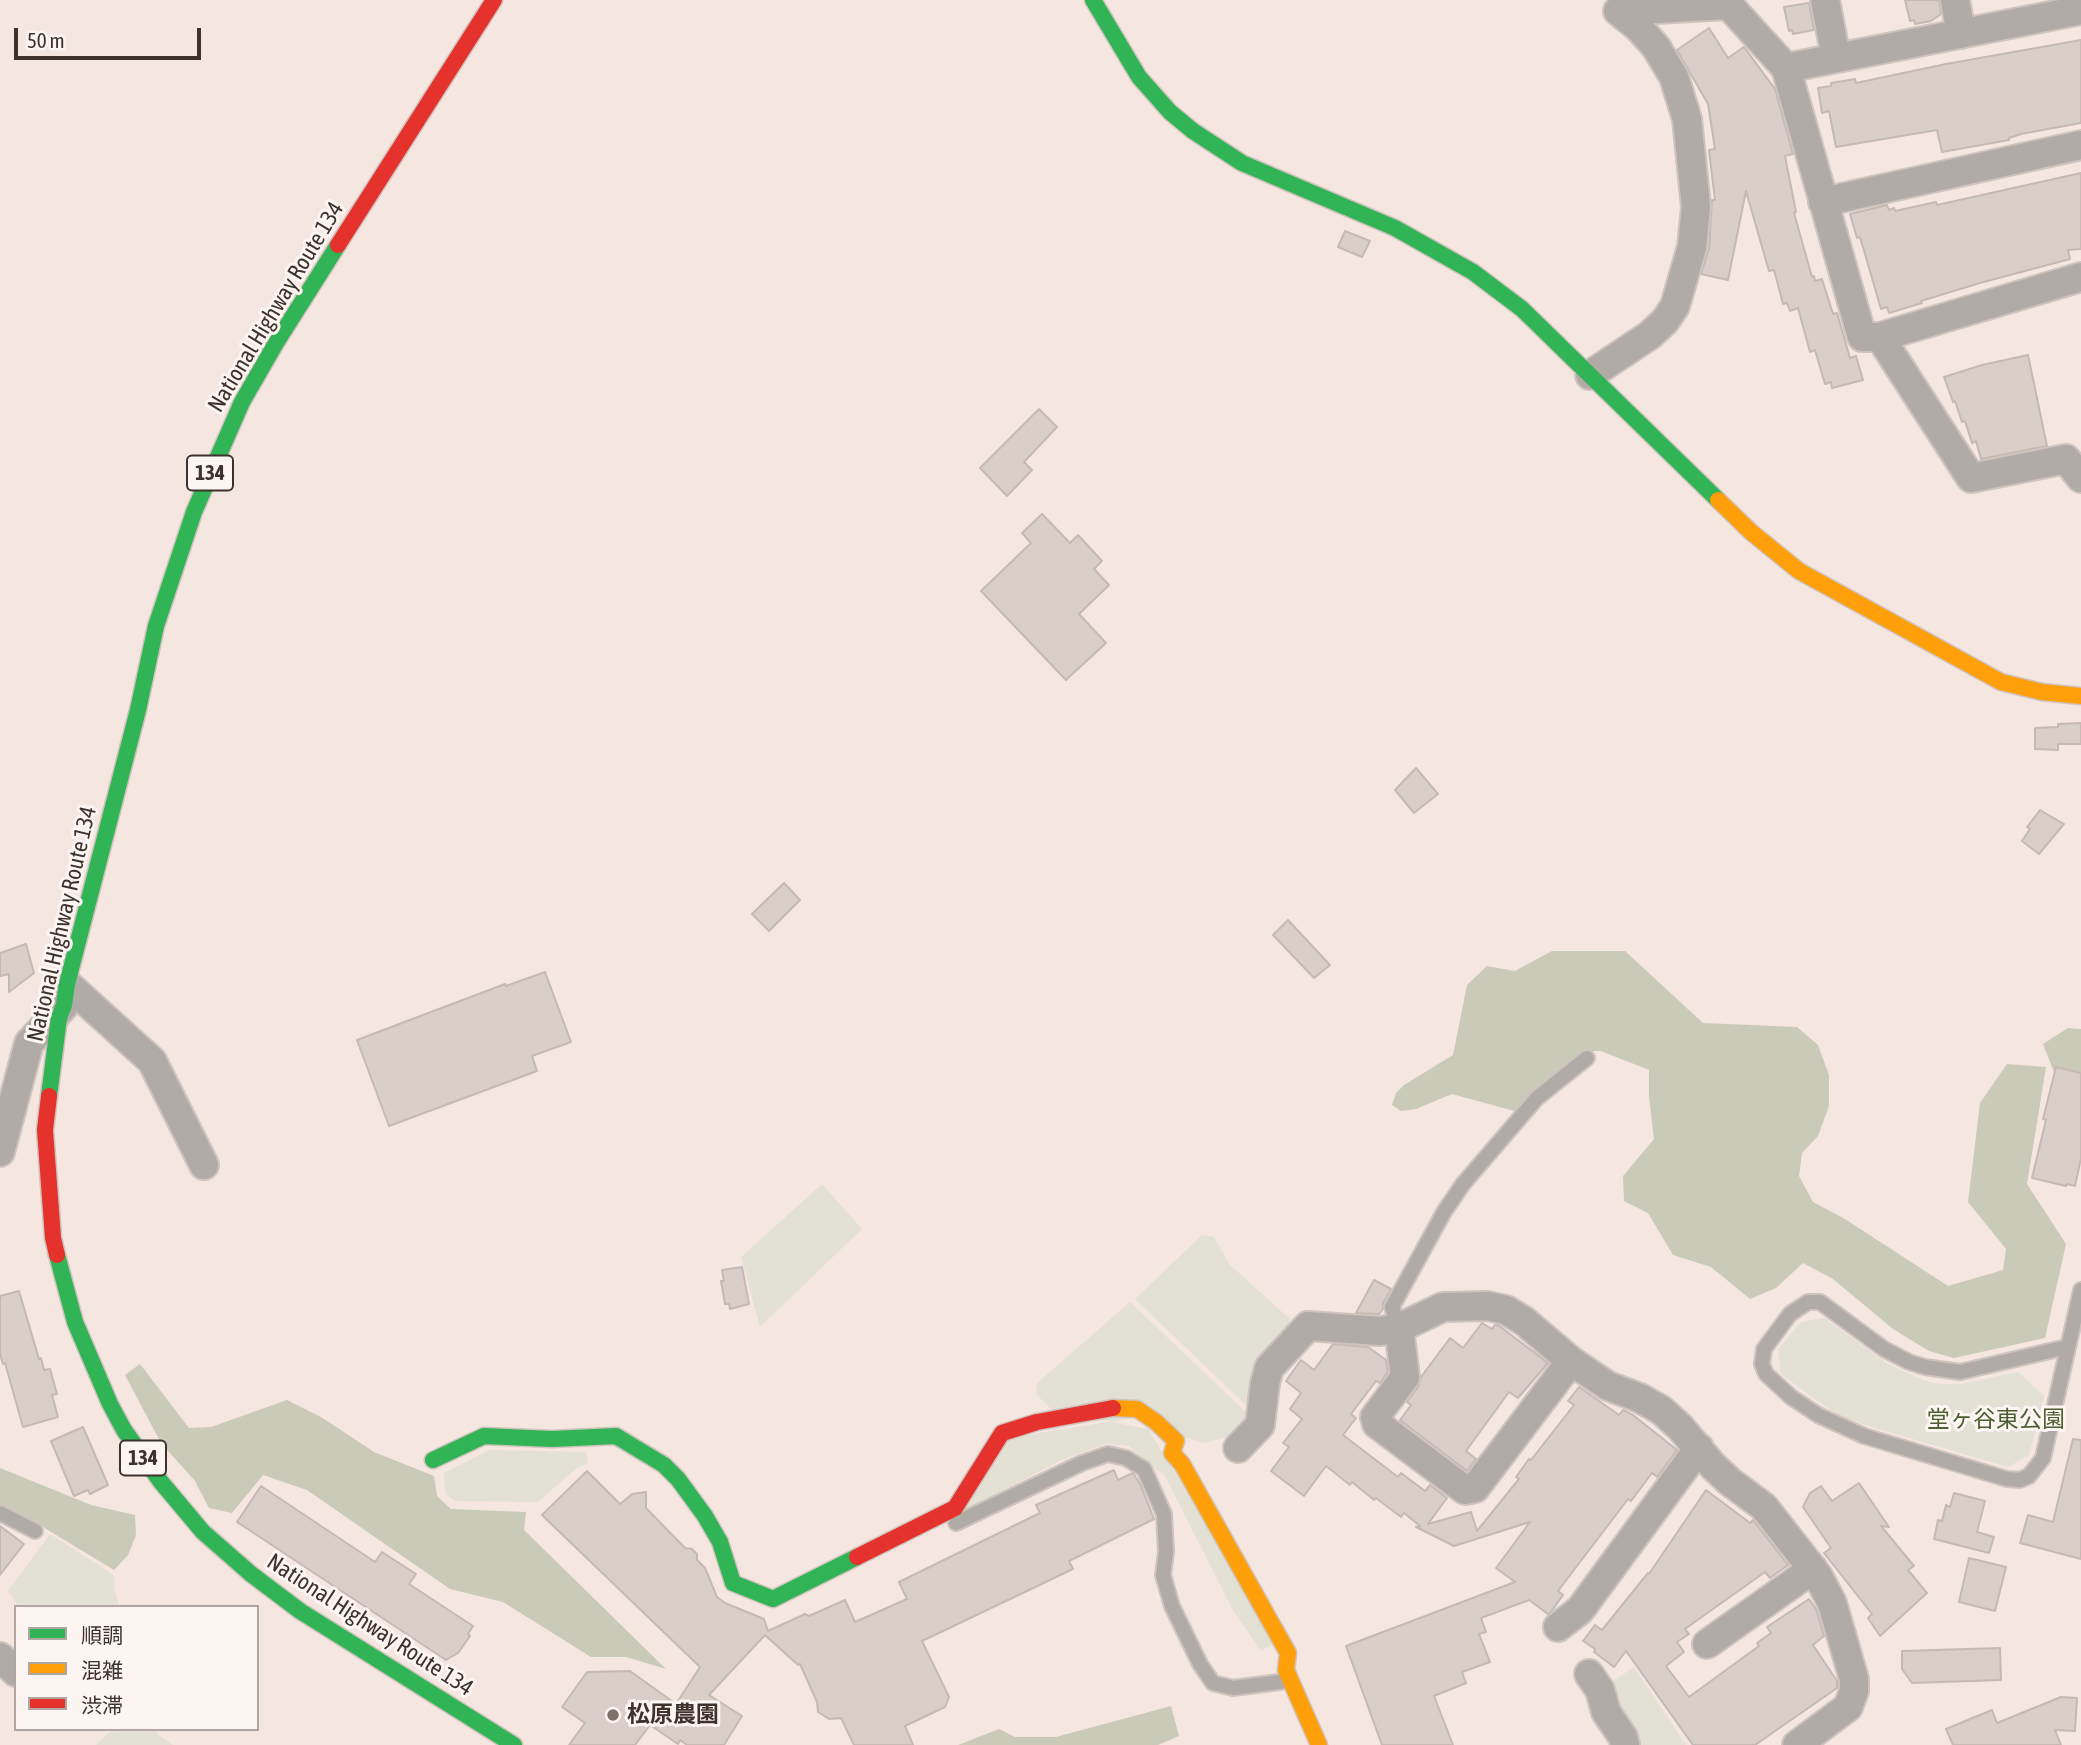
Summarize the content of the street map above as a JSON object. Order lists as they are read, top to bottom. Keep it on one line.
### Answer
{"streets":{"main road":["National Highway Route 134","134"]},"parks":["堂ヶ谷東公園"],"places":["松原農園"],"legend":["順調","混雑","渋滞"],"scale_bar":"50 m"}
